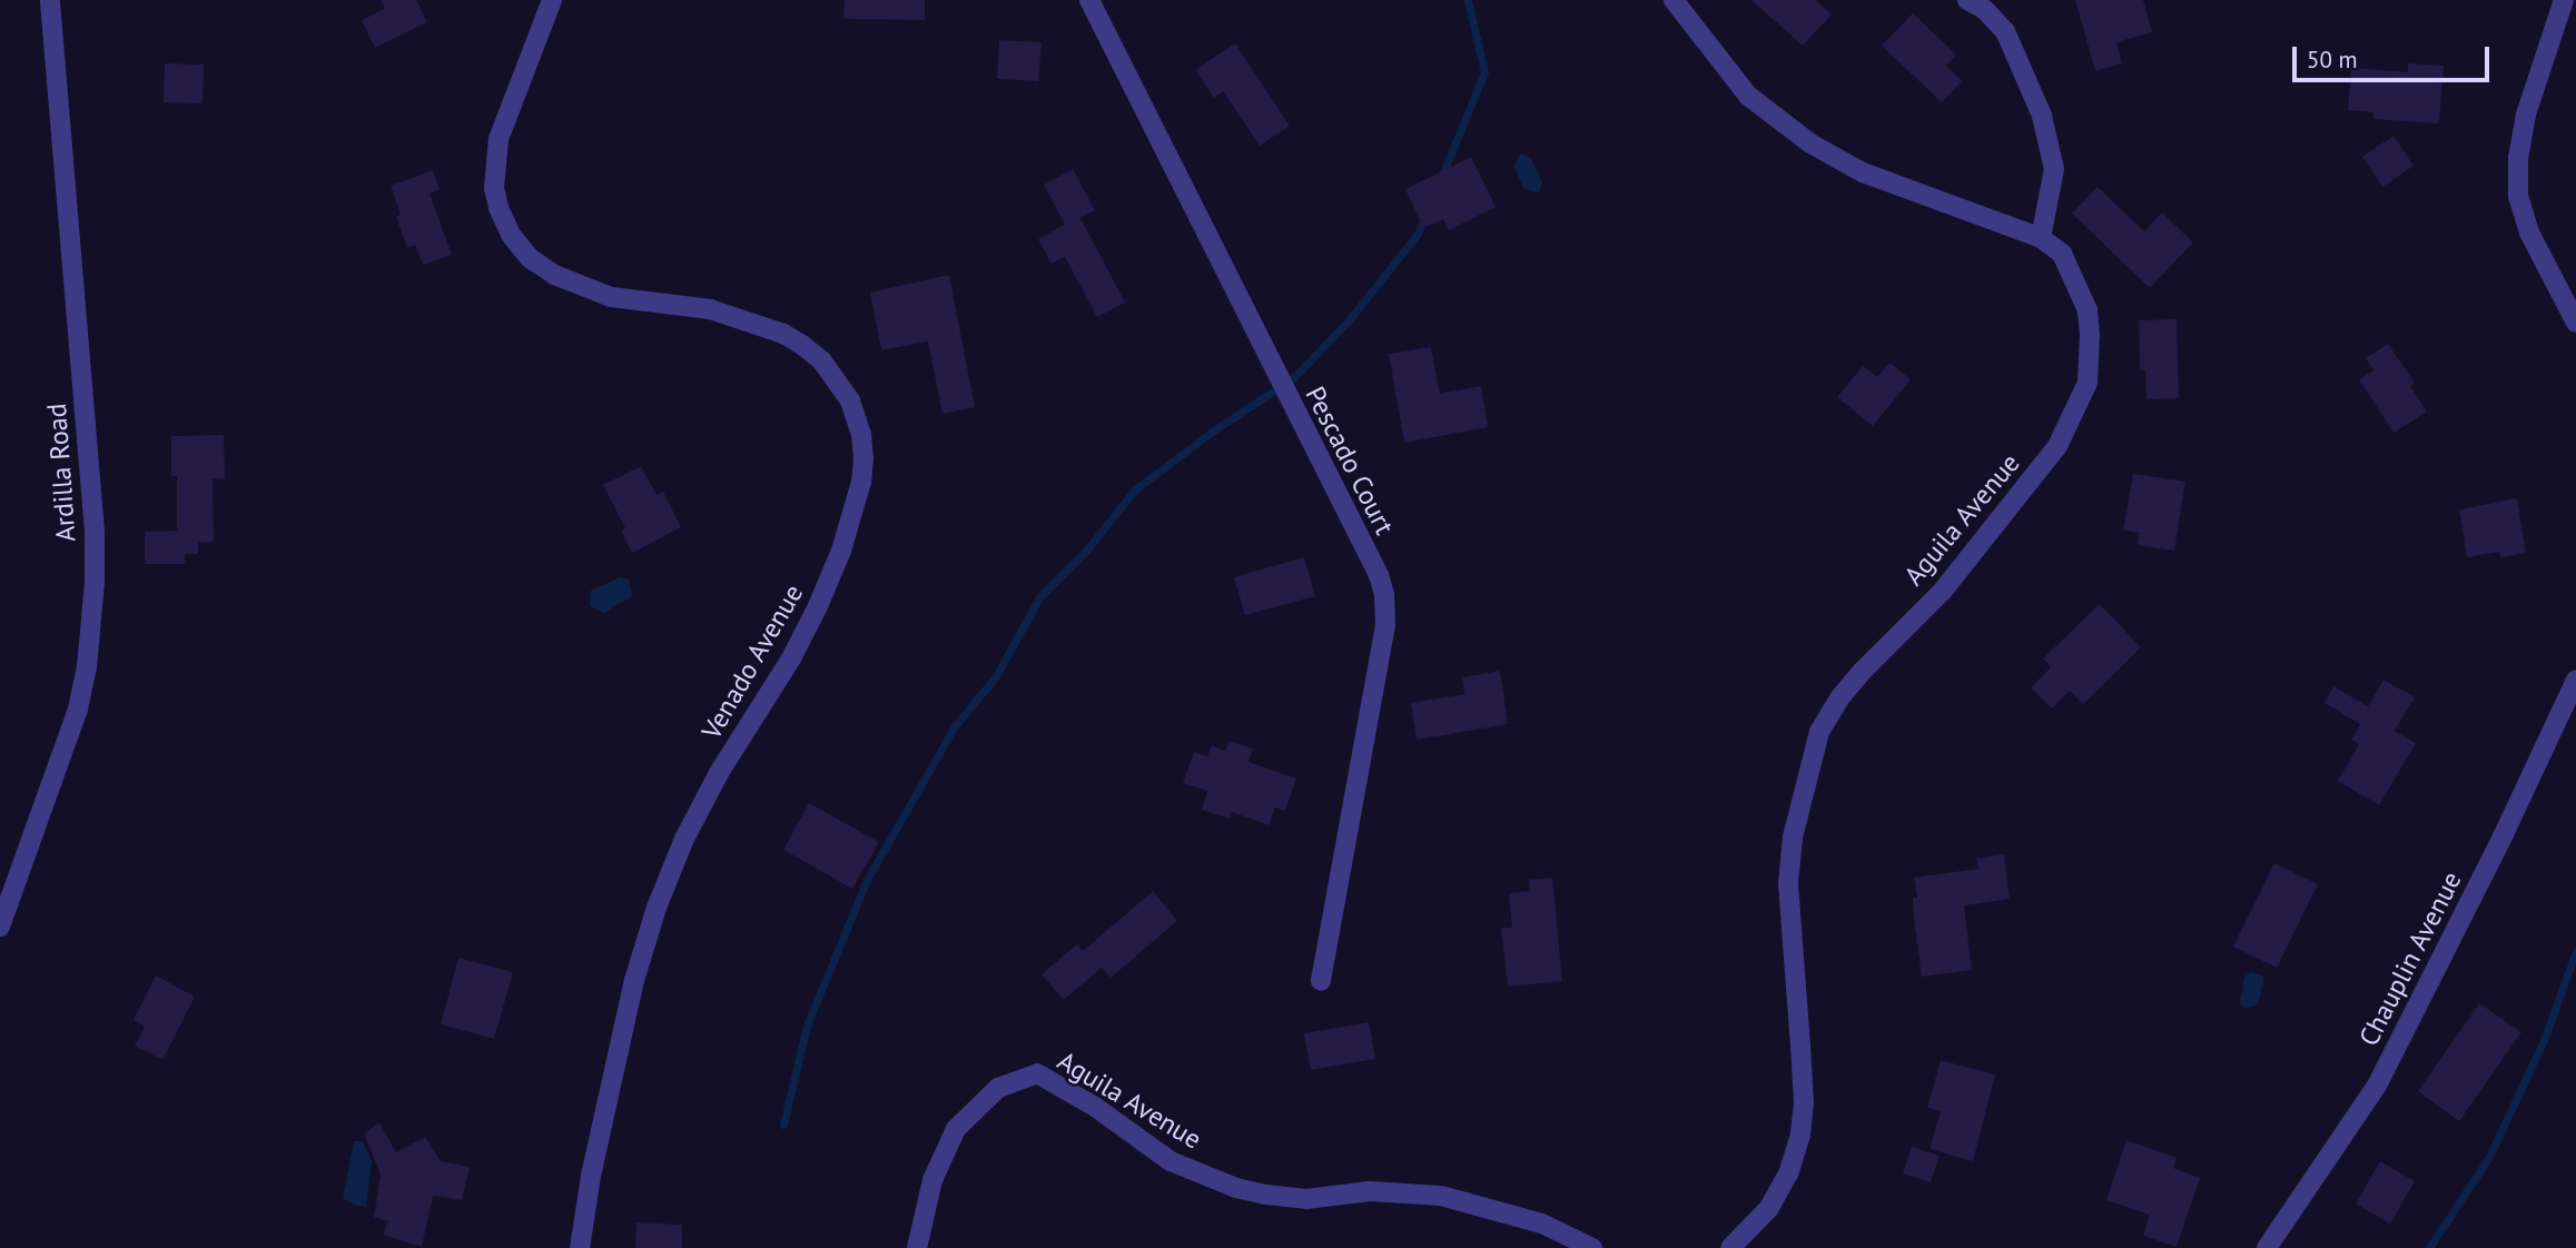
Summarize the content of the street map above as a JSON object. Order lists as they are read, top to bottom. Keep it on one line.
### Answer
{"streets":{"street":["Pescado Court","Ardilla Road","Aguila Avenue","Venado Avenue","Chauplin Avenue"]},"scale_bar":"50 m"}
